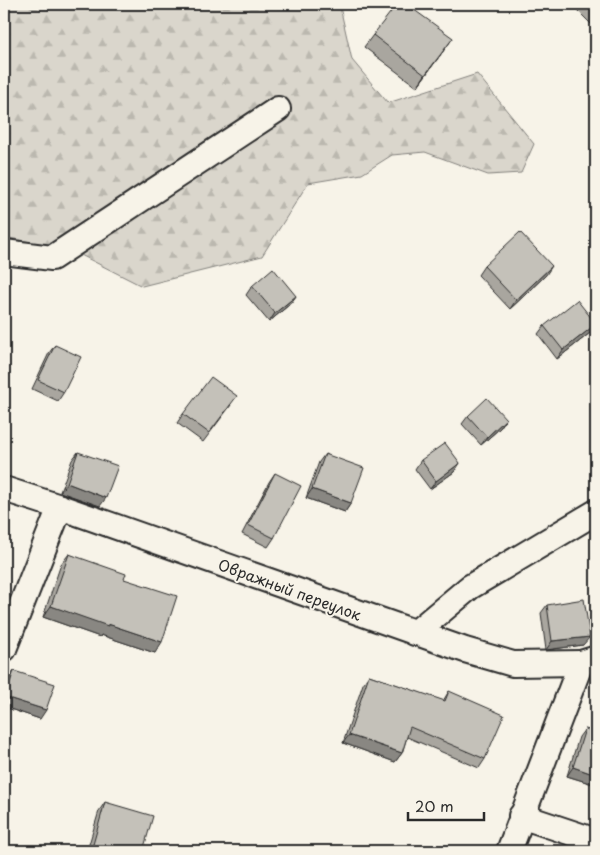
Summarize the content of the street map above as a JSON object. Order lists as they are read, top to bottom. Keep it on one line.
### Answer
{"streets":{"street":["Овражный переулок"]},"scale_bar":"20 m"}
